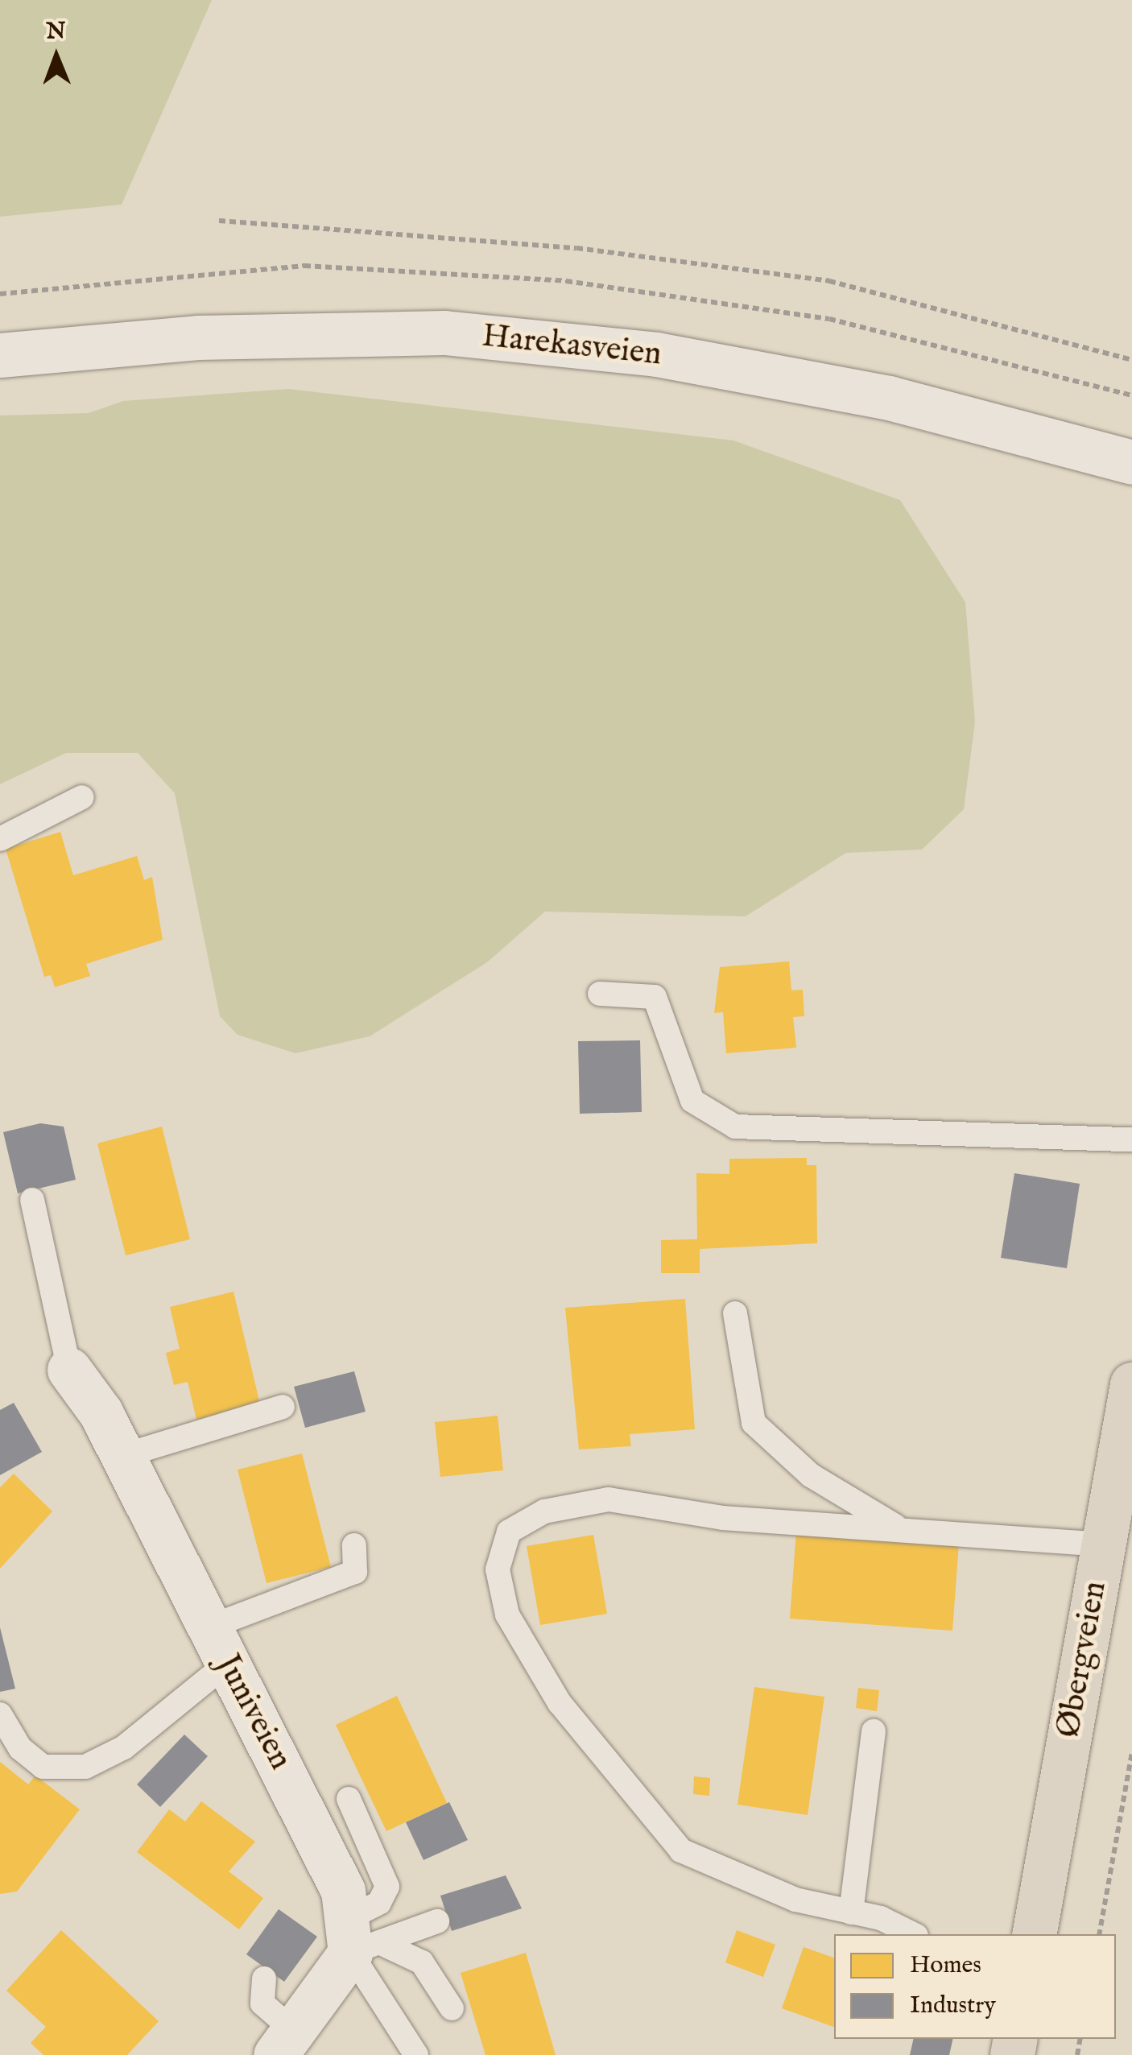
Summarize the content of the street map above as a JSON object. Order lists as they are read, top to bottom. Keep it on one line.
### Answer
{"streets":{"main road":["Øbergveien"],"street":["Harekasveien","Juniveien"]},"legend":["Homes","Industry"],"north":"top"}
